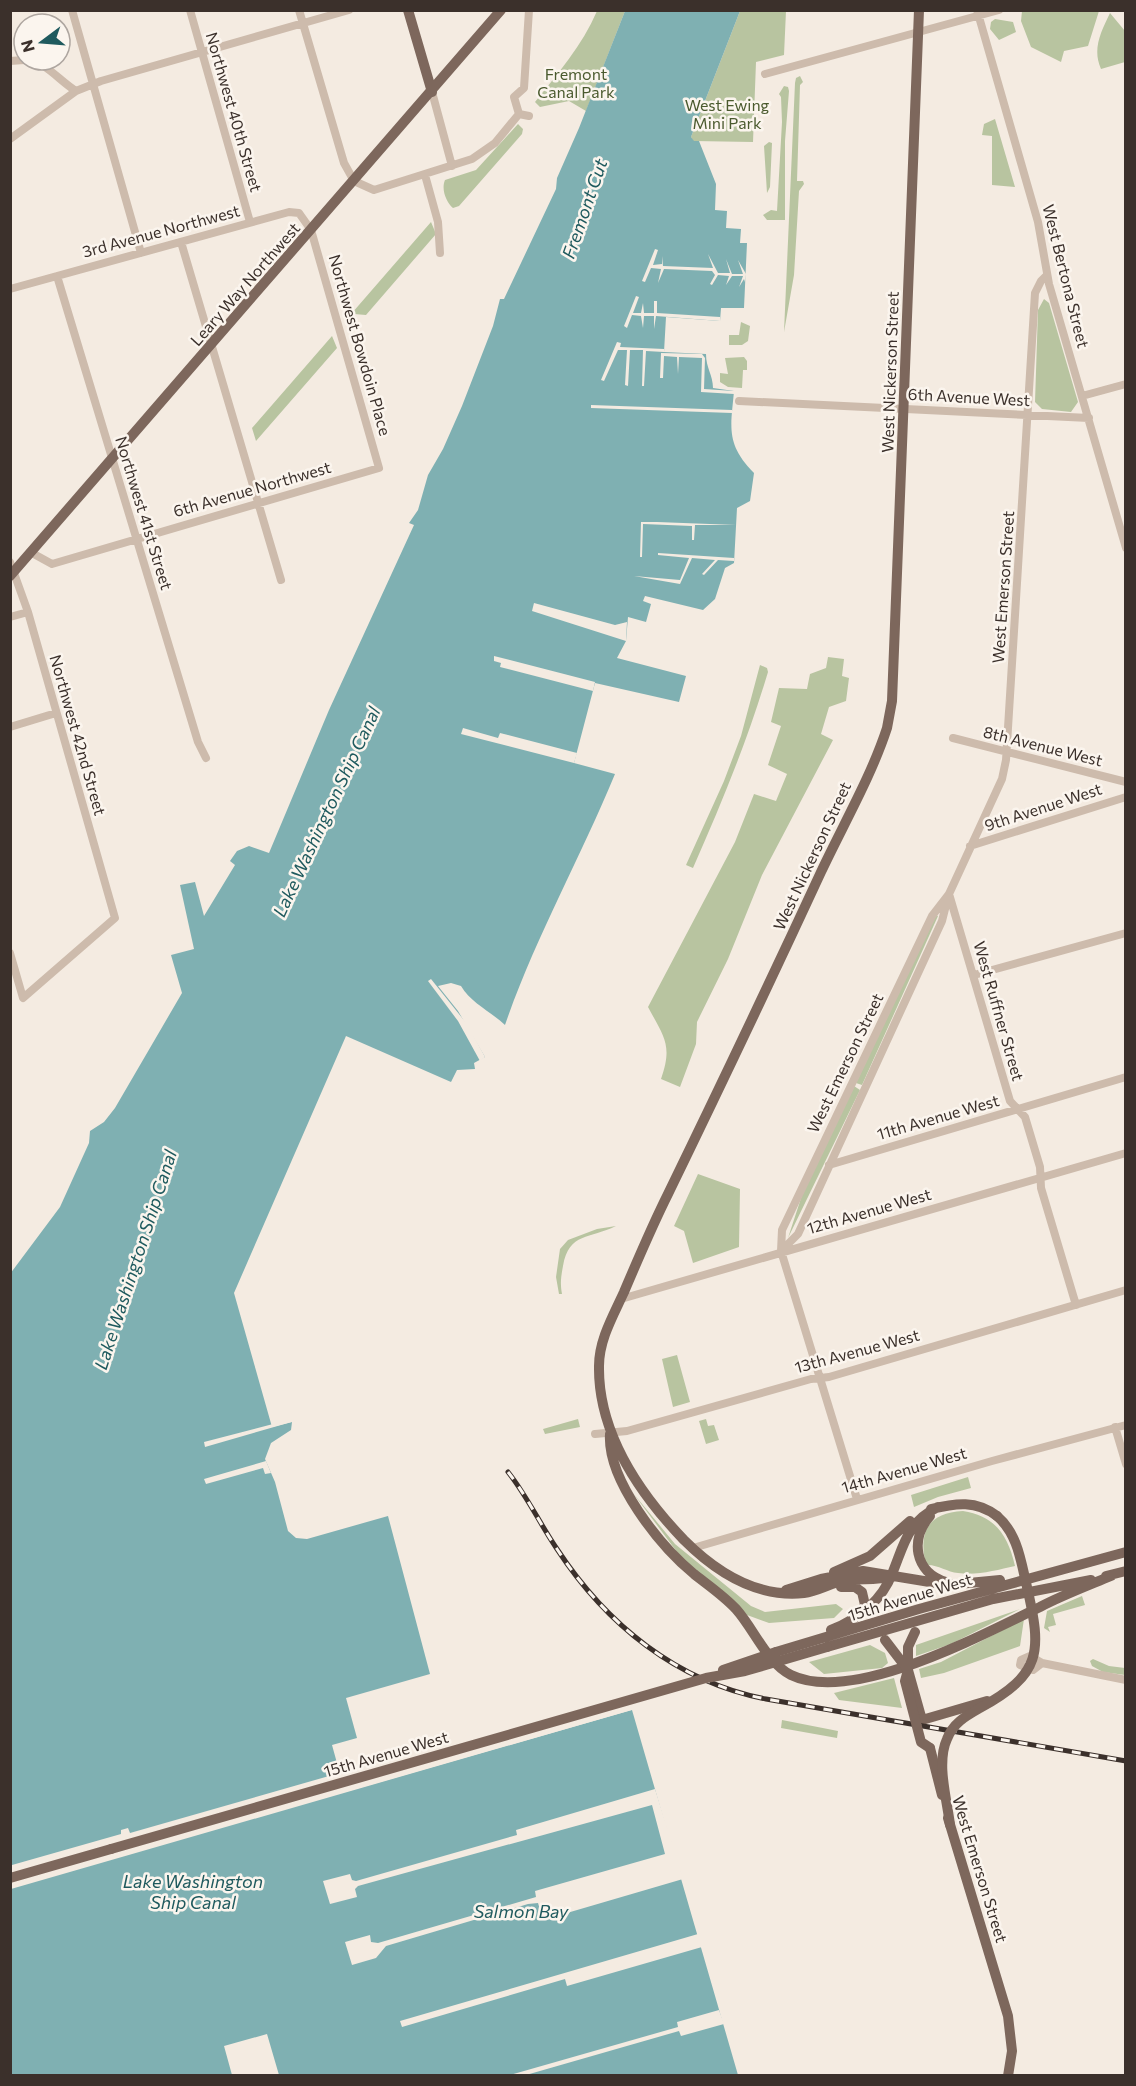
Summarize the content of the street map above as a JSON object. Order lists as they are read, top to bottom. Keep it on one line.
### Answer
{"streets":{"main road":["Leary Way Northwest","West Nickerson Street","West Emerson Street","15th Avenue West"],"street":["Northwest 40th Street","3rd Avenue Northwest","West Bertona Street","Northwest Bowdoin Place","6th Avenue West","6th Avenue Northwest","Northwest 41st Street","Northwest 42nd Street","8th Avenue West","9th Avenue West","West Ruffner Street","11th Avenue West","12th Avenue West","13th Avenue West","14th Avenue West"]},"crossings":[["Northwest 40th Street","3rd Avenue Northwest"],["3rd Avenue Northwest","Leary Way Northwest"],["3rd Avenue Northwest","Northwest Bowdoin Place"],["3rd Avenue Northwest","Northwest 41st Street"],["West Bertona Street","6th Avenue West"],["West Bertona Street","West Emerson Street"],["Leary Way Northwest","Northwest Bowdoin Place"],["Leary Way Northwest","6th Avenue Northwest"],["Leary Way Northwest","Northwest 41st Street"],["Leary Way Northwest","Northwest 42nd Street"],["Northwest Bowdoin Place","6th Avenue Northwest"],["West Nickerson Street","6th Avenue West"],["West Nickerson Street","12th Avenue West"],["West Nickerson Street","13th Avenue West"],["West Nickerson Street","14th Avenue West"],["6th Avenue West","West Emerson Street"],["6th Avenue Northwest","Northwest 41st Street"],["West Emerson Street","8th Avenue West"],["West Emerson Street","9th Avenue West"],["West Emerson Street","West Ruffner Street"],["West Emerson Street","11th Avenue West"],["West Emerson Street","12th Avenue West"],["West Emerson Street","13th Avenue West"],["West Emerson Street","14th Avenue West"],["West Emerson Street","15th Avenue West"],["West Ruffner Street","11th Avenue West"],["West Ruffner Street","12th Avenue West"],["West Ruffner Street","13th Avenue West"]],"water":["Fremont Cut","Lake Washington Ship Canal","Salmon Bay"],"parks":["Fremont Canal Park","West Ewing Mini Park"],"north":"left"}
